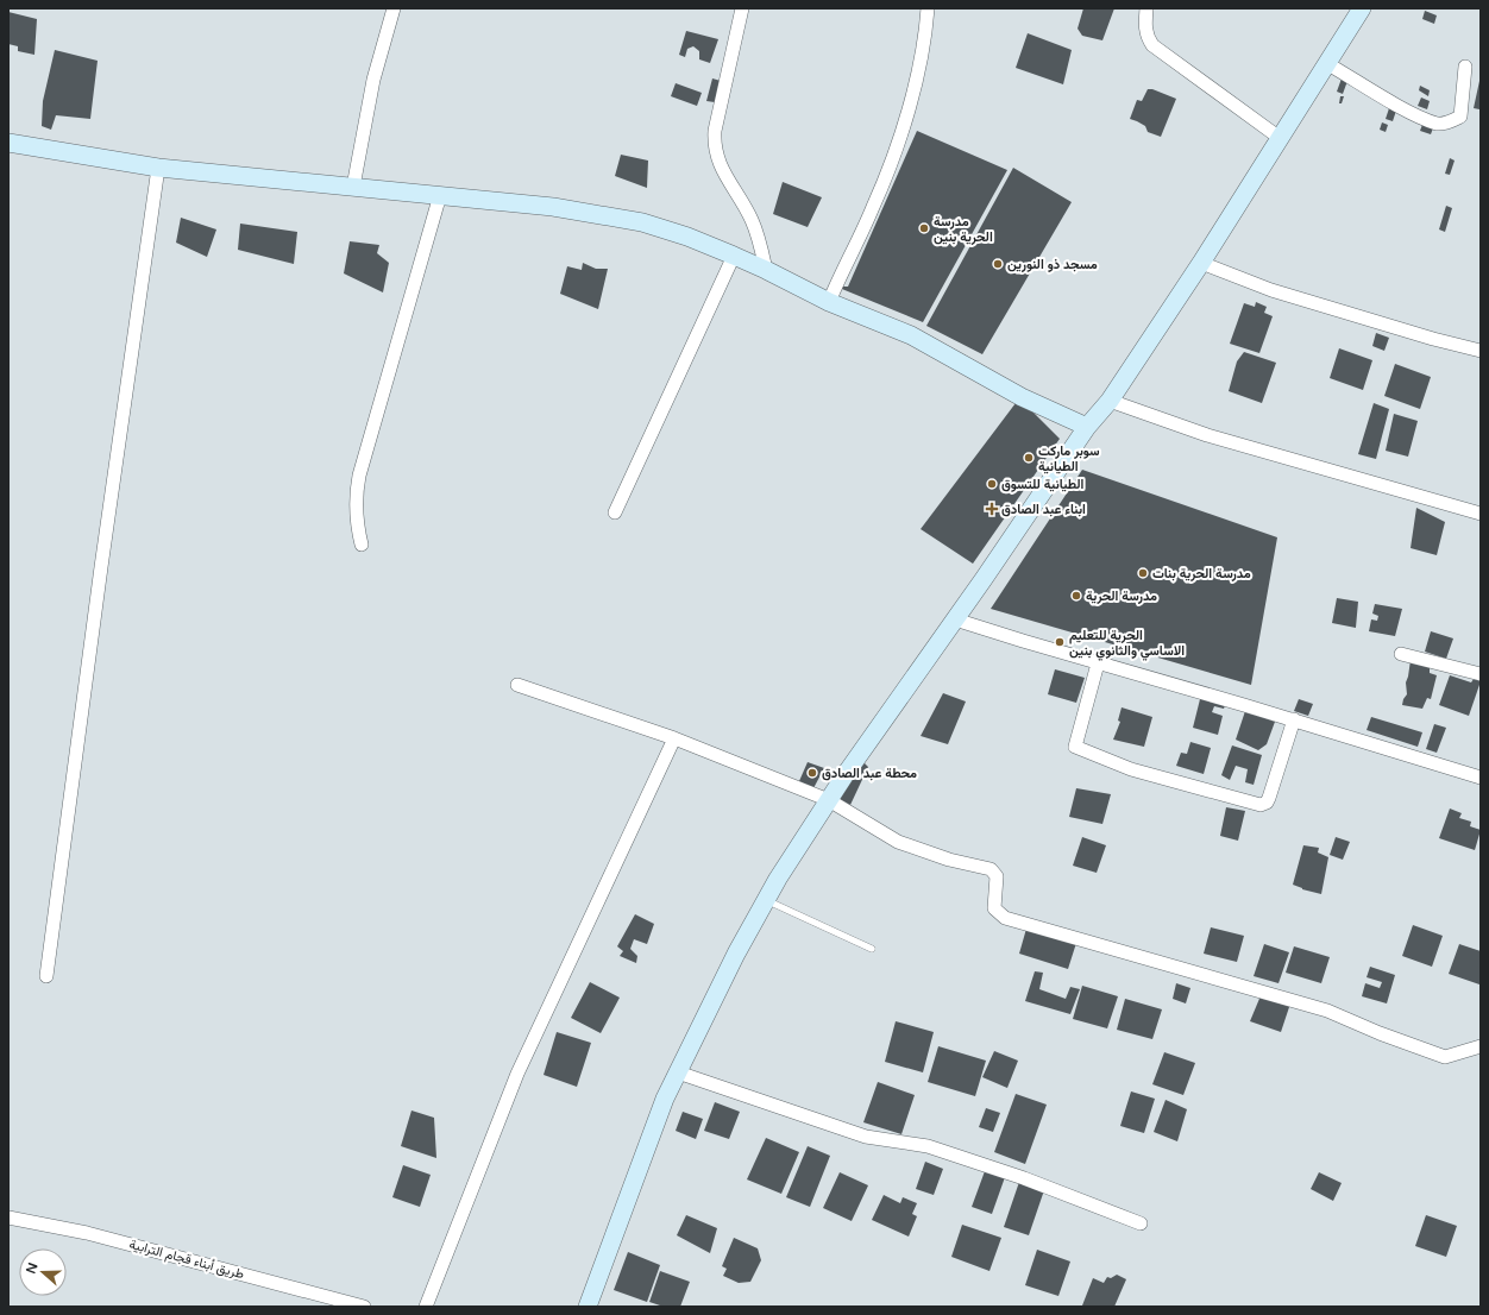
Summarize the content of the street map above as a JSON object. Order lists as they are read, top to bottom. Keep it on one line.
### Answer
{"streets":{"street":["طريق أبناء قجام الترابية"]},"places":{"other":["مدرسة الحرية بنين","مسجد ذو النورين","سوبر ماركت الطيانية","الطيانية للتسوق","مدرسة الحرية بنات","مدرسة الحرية","الحرية للتعليم الاساسي والثانوي بنين","محطة عبد الصادق"],"health":["ابناء عبد الصادق"]},"north":"left"}
